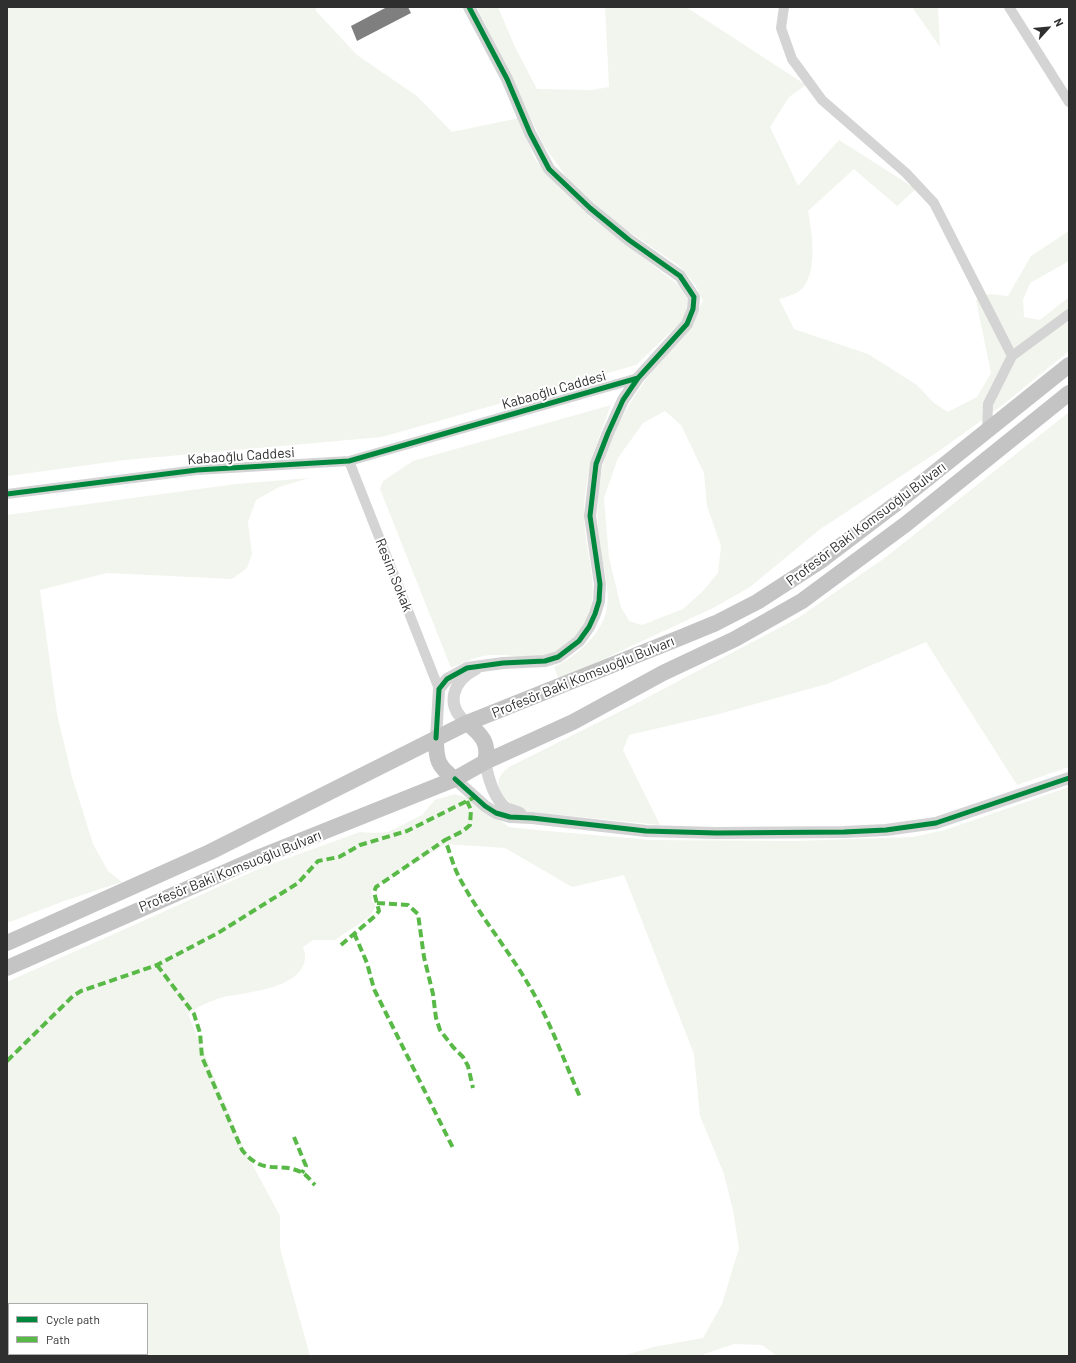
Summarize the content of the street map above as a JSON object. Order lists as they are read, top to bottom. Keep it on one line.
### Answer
{"streets":{"highway":["Profesör Baki Komsuoğlu Bulvarı"],"street":["Kabaoğlu Caddesi","Resim Sokak"]},"crossings":[["Kabaoğlu Caddesi","Resim Sokak"]],"legend":["Cycle path","Path"],"north":"top right"}
